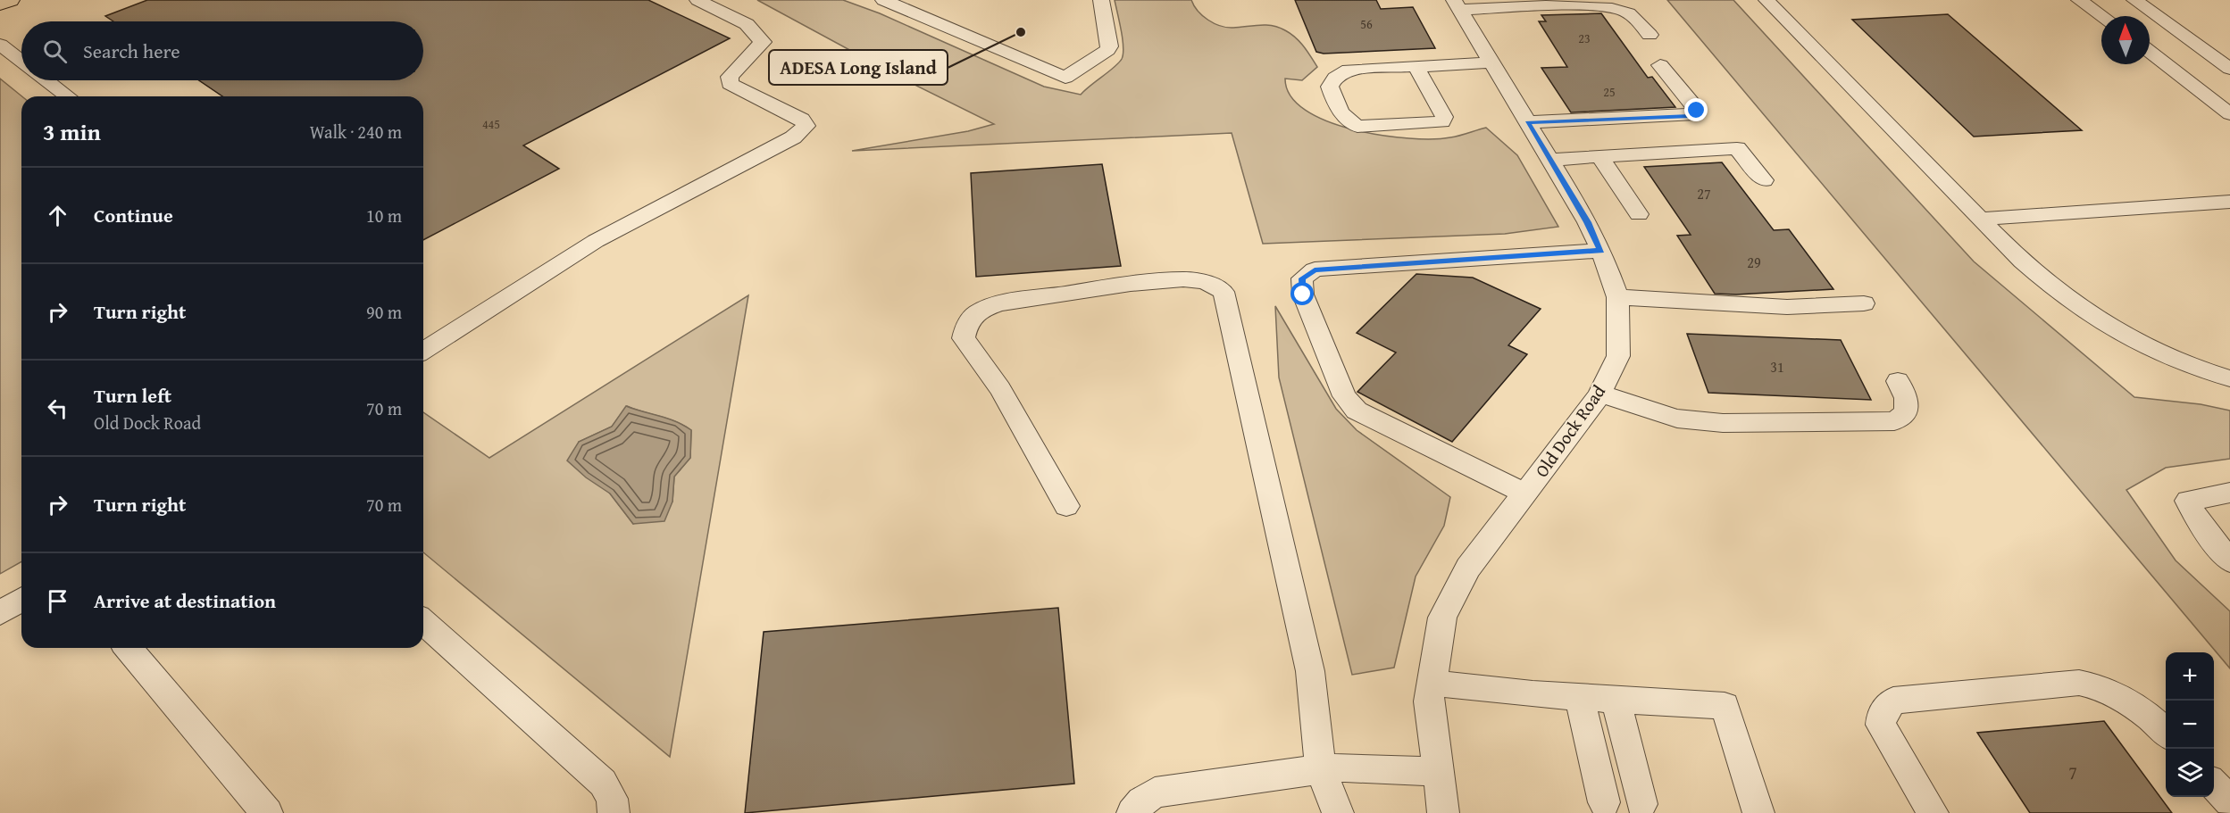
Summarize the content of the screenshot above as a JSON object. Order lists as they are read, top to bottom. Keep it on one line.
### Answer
{"streets":{"street":["Old Dock Road"]},"places":["ADESA Long Island"],"house_numbers":["56","23","25","445","27","29","31","7"],"north":"top","page":{"search":"Search here","heading":["3 min","Walk · 240 m"],"list":[["Continue","10 m"],["Turn right","90 m"],["Turn left","Old Dock Road","70 m"],["Turn right","70 m"],"Arrive at destination"],"map_buttons":["+","−"]}}
